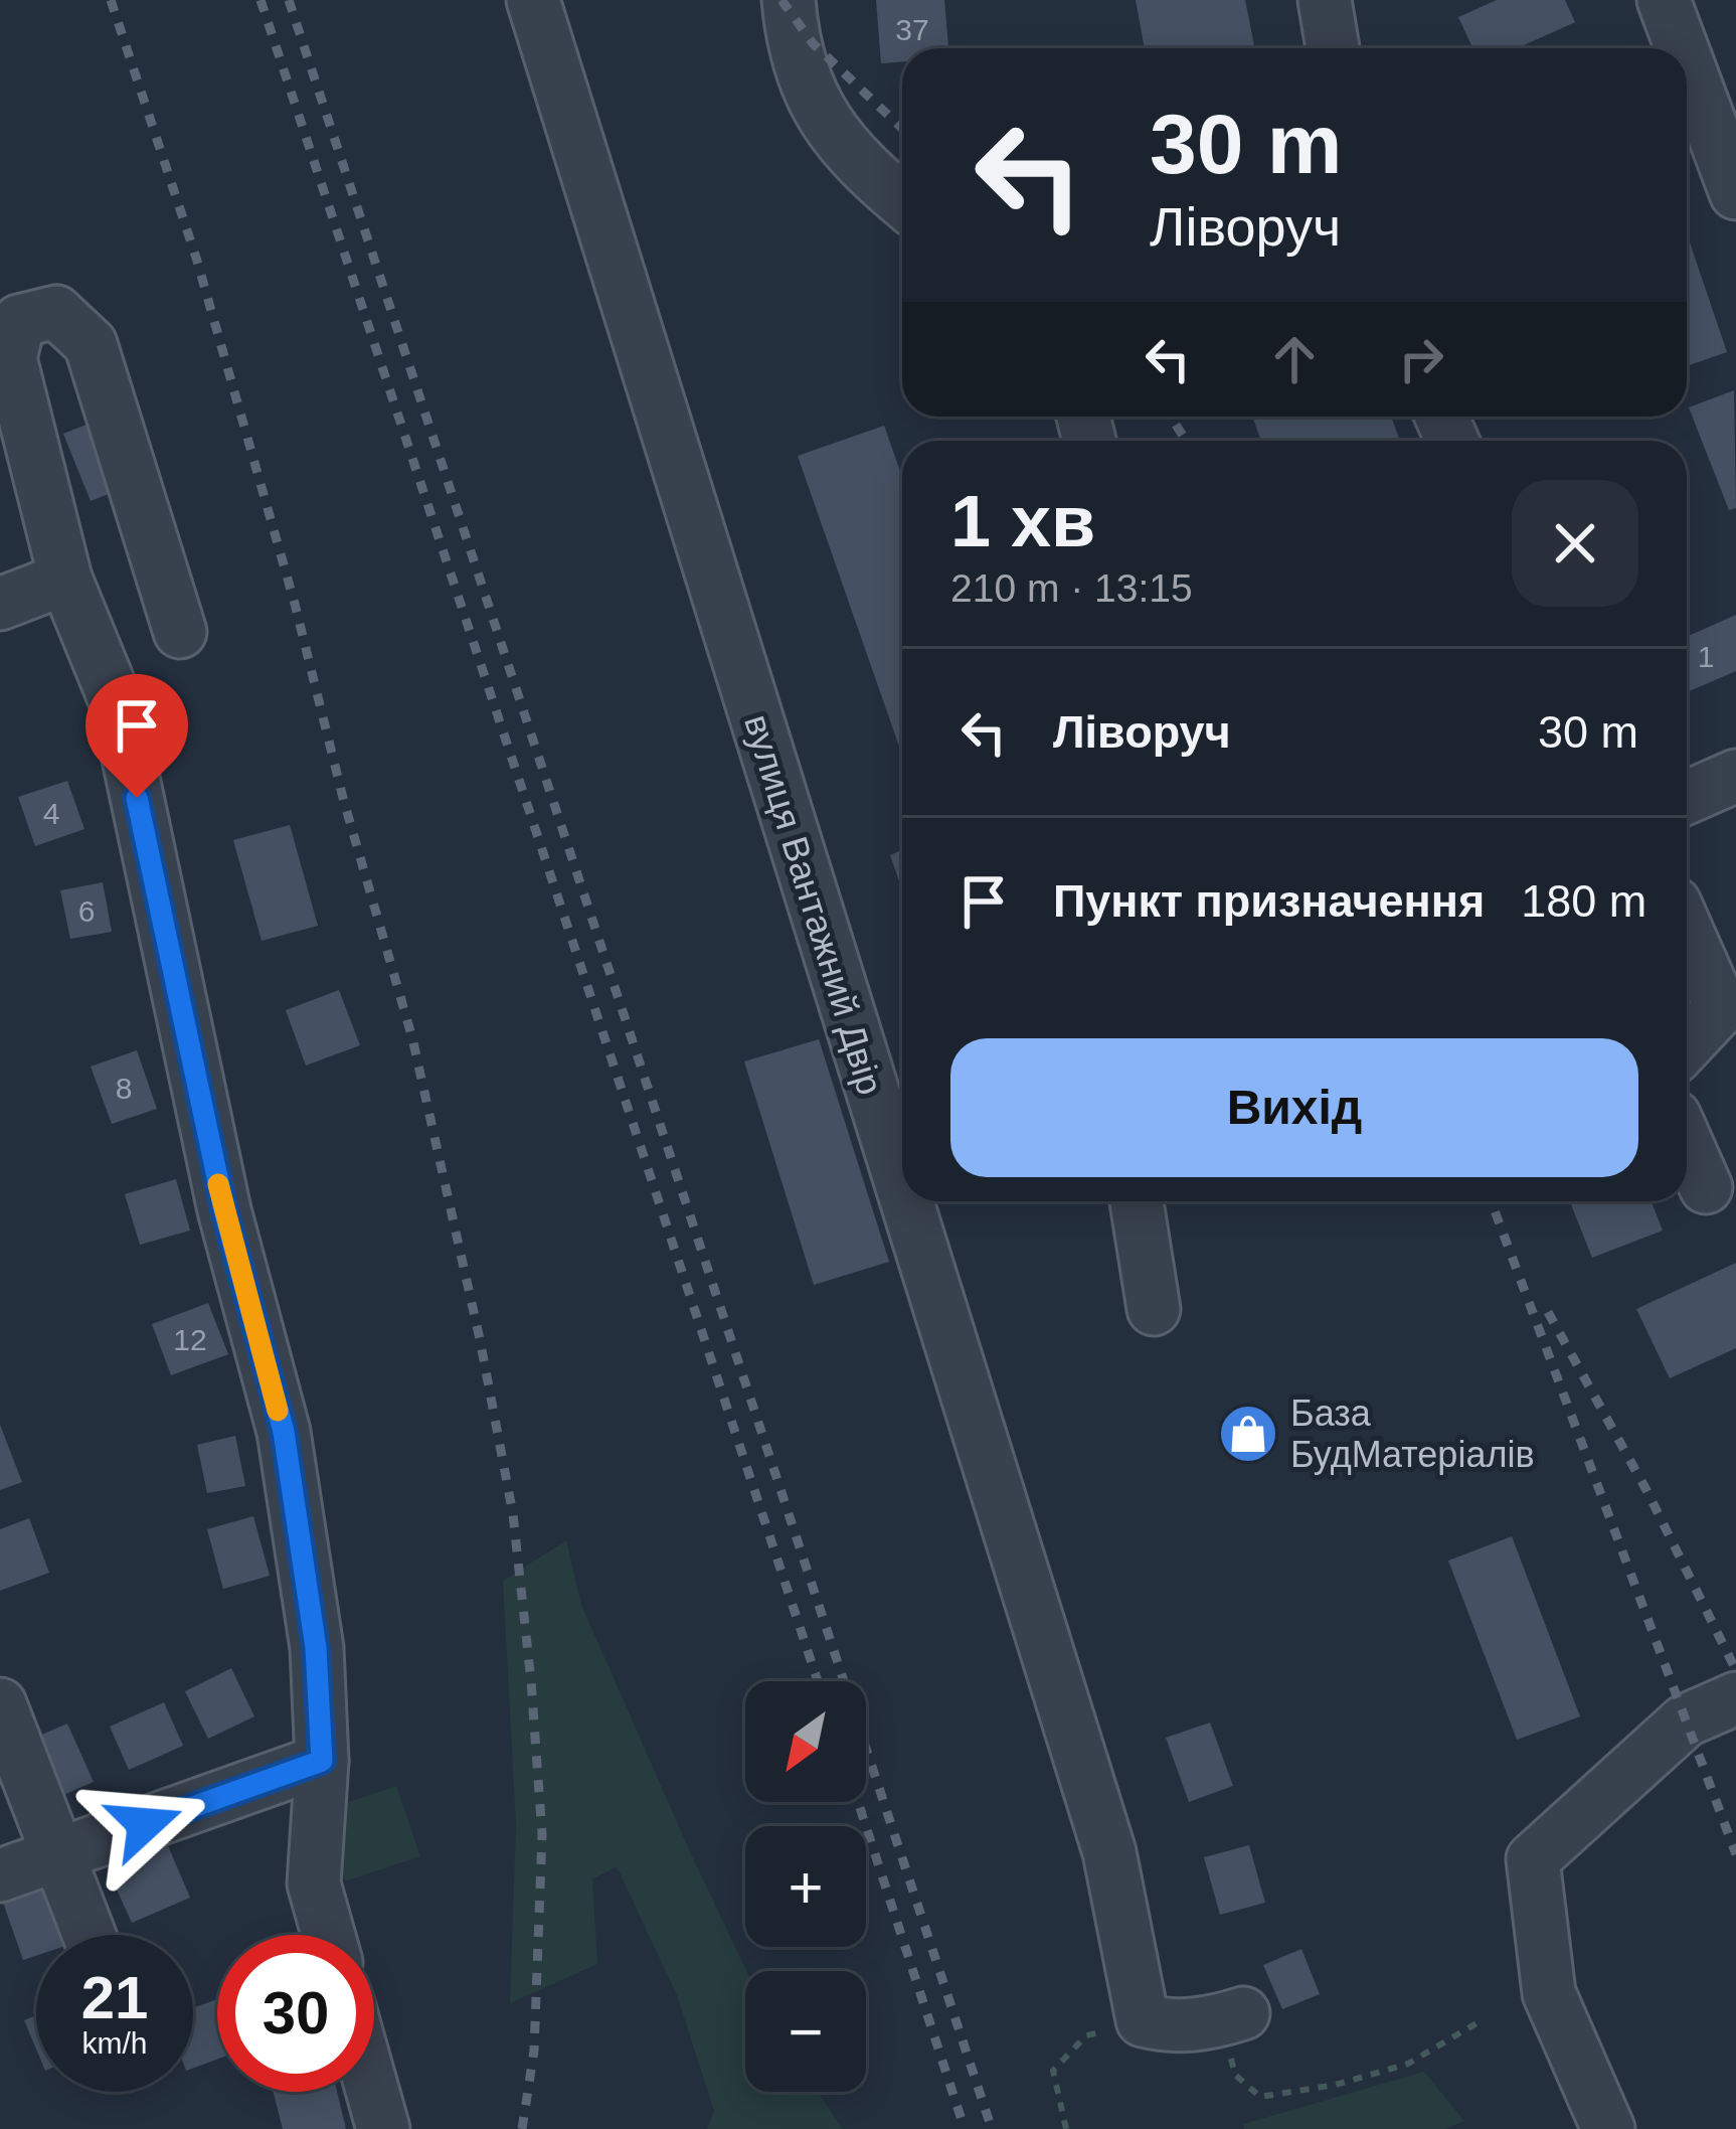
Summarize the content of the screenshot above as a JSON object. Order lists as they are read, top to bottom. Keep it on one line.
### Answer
{"streets":{"street":["вулиця Вантажний Двір"]},"places":{"shop":["База БудМатеріалів"]},"house_numbers":["37","1","4","6","8","12"],"north":"bottom left","page":{"turn":["30 m","Ліворуч"],"heading":["1 хв","210 m · 13:15"],"list":[{"name":"Ліворуч","value":"30 m"},{"name":"Пункт призначення","value":"180 m"}],"buttons":"Вихід","map_buttons":["+","−"],"speed":"21 km/h","limit":"30"}}
